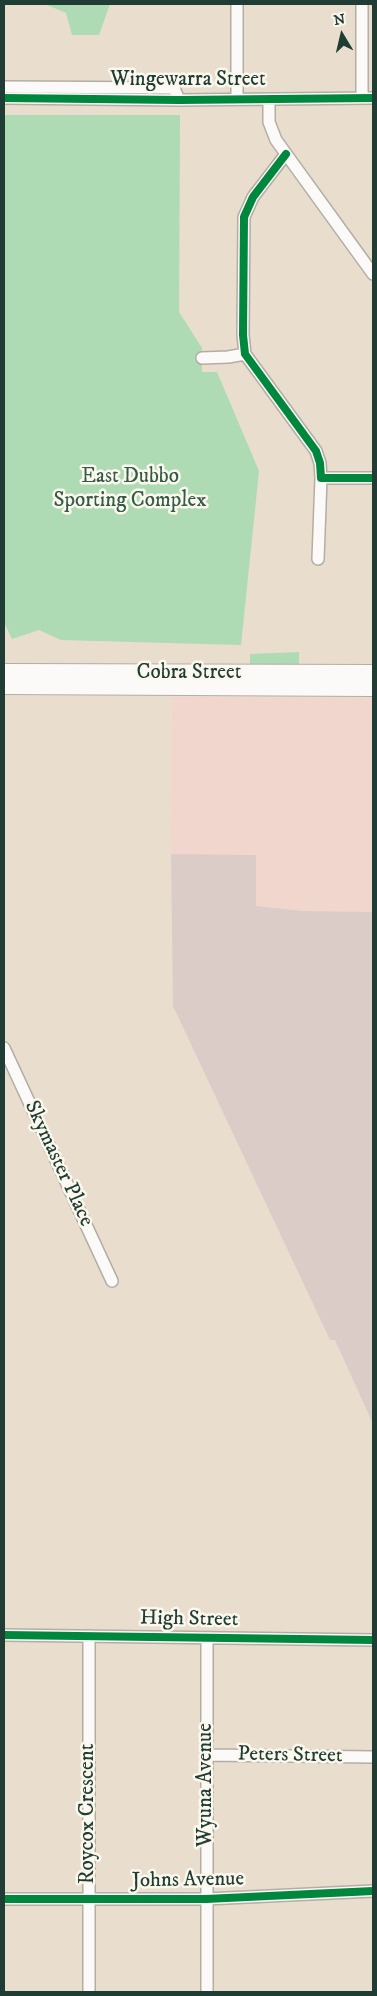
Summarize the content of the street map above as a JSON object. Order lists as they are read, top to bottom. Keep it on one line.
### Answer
{"streets":{"highway":["Cobra Street"],"street":["Wingewarra Street","Skymaster Place","High Street","Peters Street","Wyuna Avenue","Roycox Crescent","Johns Avenue"]},"crossings":[["High Street","Wyuna Avenue"],["High Street","Roycox Crescent"],["Peters Street","Wyuna Avenue"],["Wyuna Avenue","Johns Avenue"],["Roycox Crescent","Johns Avenue"]],"parks":["East Dubbo Sporting Complex"],"north":"top"}
